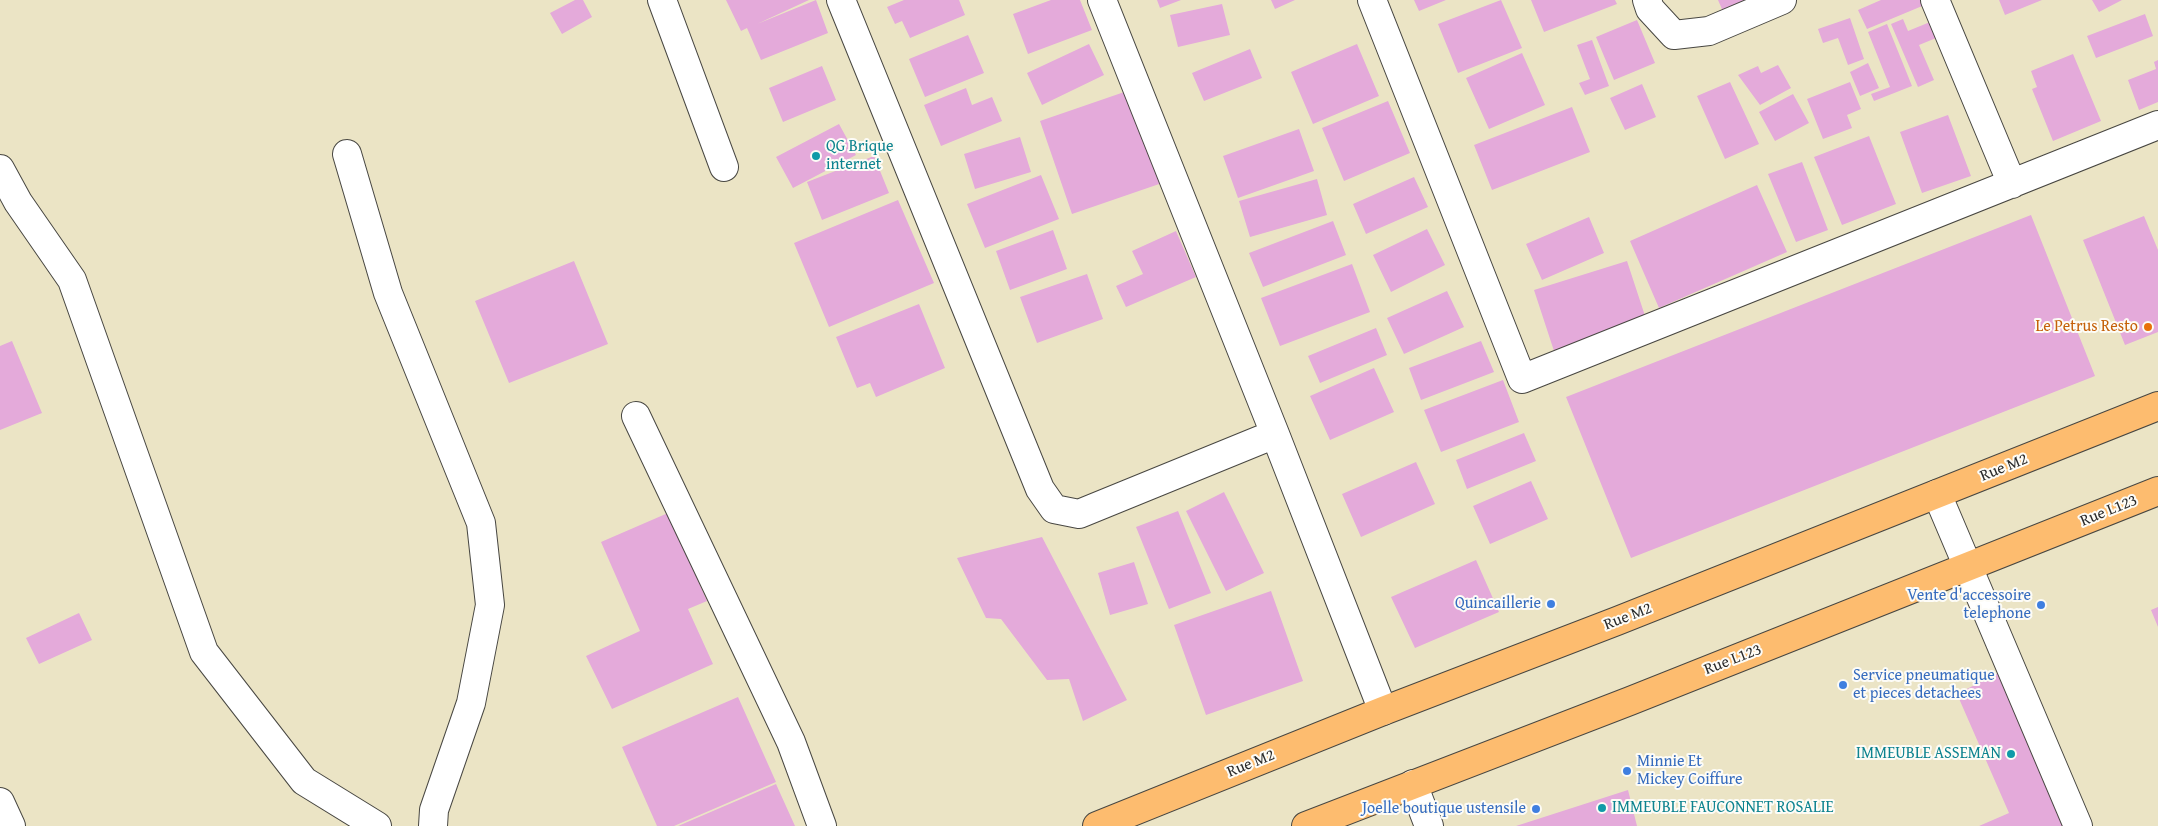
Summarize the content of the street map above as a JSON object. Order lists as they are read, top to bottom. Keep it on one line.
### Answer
{"streets":{"main road":["Rue M2","Rue L123"]},"places":["QG Brique internet","Le Petrus Resto","Quincaillerie","Vente d'accessoire telephone","Service pneumatique et pieces detachees","IMMEUBLE ASSEMAN","Minnie Et Mickey Coiffure","IMMEUBLE FAUCONNET ROSALIE","Joelle boutique ustensile"]}
